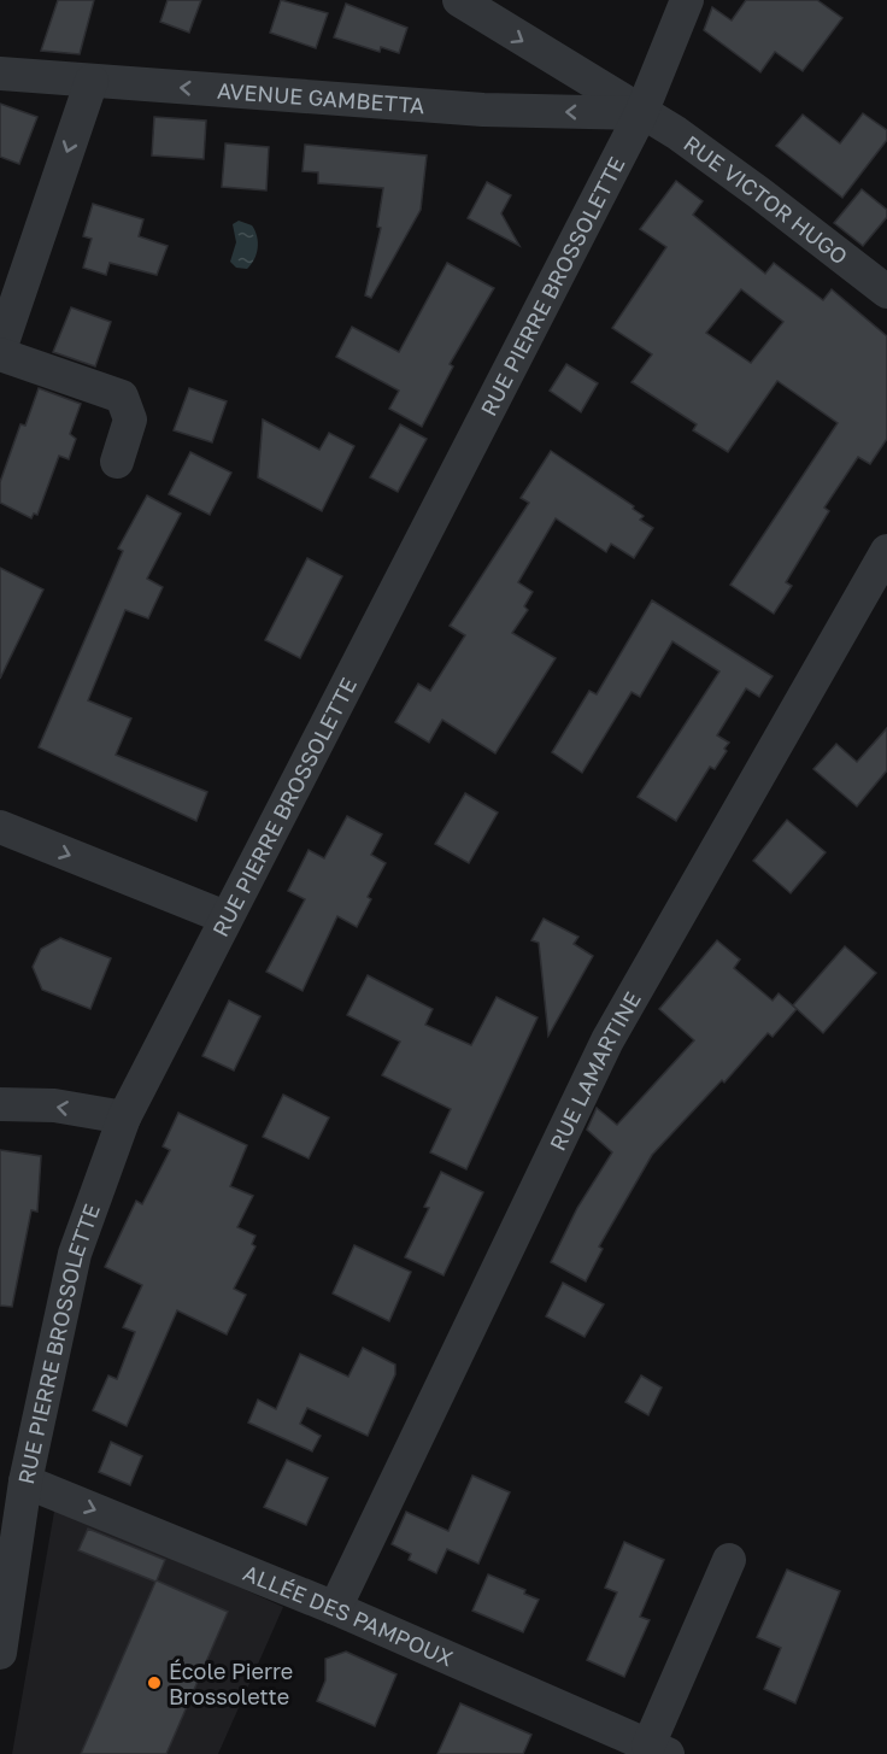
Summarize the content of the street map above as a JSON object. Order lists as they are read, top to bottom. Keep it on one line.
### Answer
{"streets":{"street":["AVENUE GAMBETTA","RUE VICTOR HUGO","RUE PIERRE BROSSOLETTE","RUE LAMARTINE","ALLÉE DES PAMPOUX"]},"crossings":[["AVENUE GAMBETTA","RUE VICTOR HUGO"],["AVENUE GAMBETTA","RUE PIERRE BROSSOLETTE"],["RUE VICTOR HUGO","RUE PIERRE BROSSOLETTE"],["RUE PIERRE BROSSOLETTE","ALLÉE DES PAMPOUX"],["RUE LAMARTINE","ALLÉE DES PAMPOUX"]],"one_way":["AVENUE GAMBETTA","RUE VICTOR HUGO","ALLÉE DES PAMPOUX"],"places":["École Pierre Brossolette"]}
